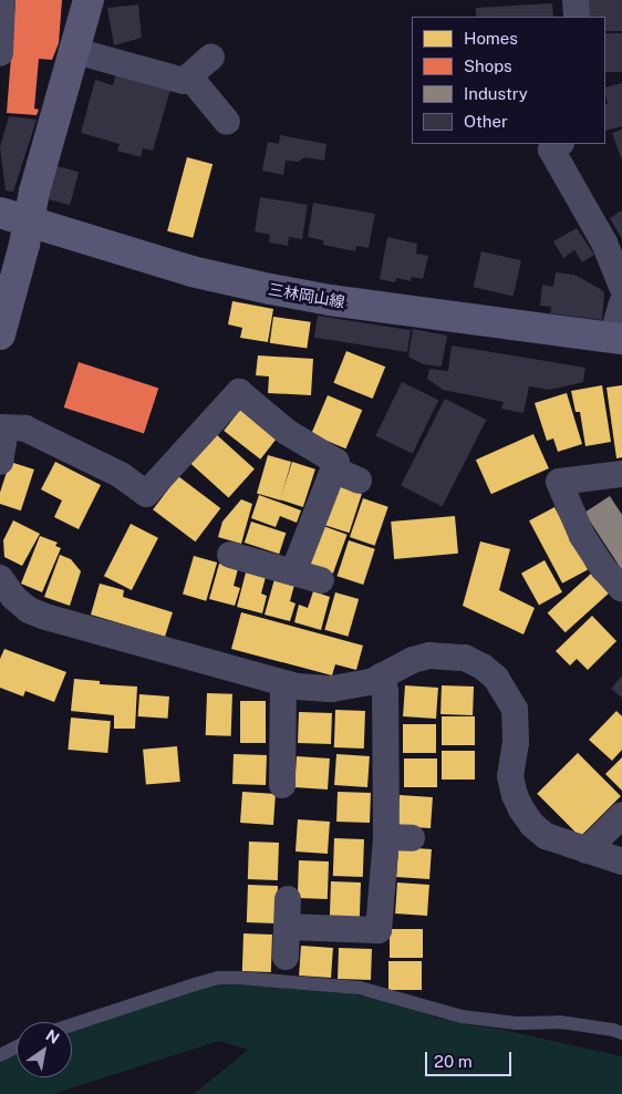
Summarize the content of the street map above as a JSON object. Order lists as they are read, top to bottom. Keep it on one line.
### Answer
{"streets":{"main road":["三林岡山線"]},"legend":["Homes","Shops","Industry","Other"],"scale_bar":"20 m","north":"top right"}
